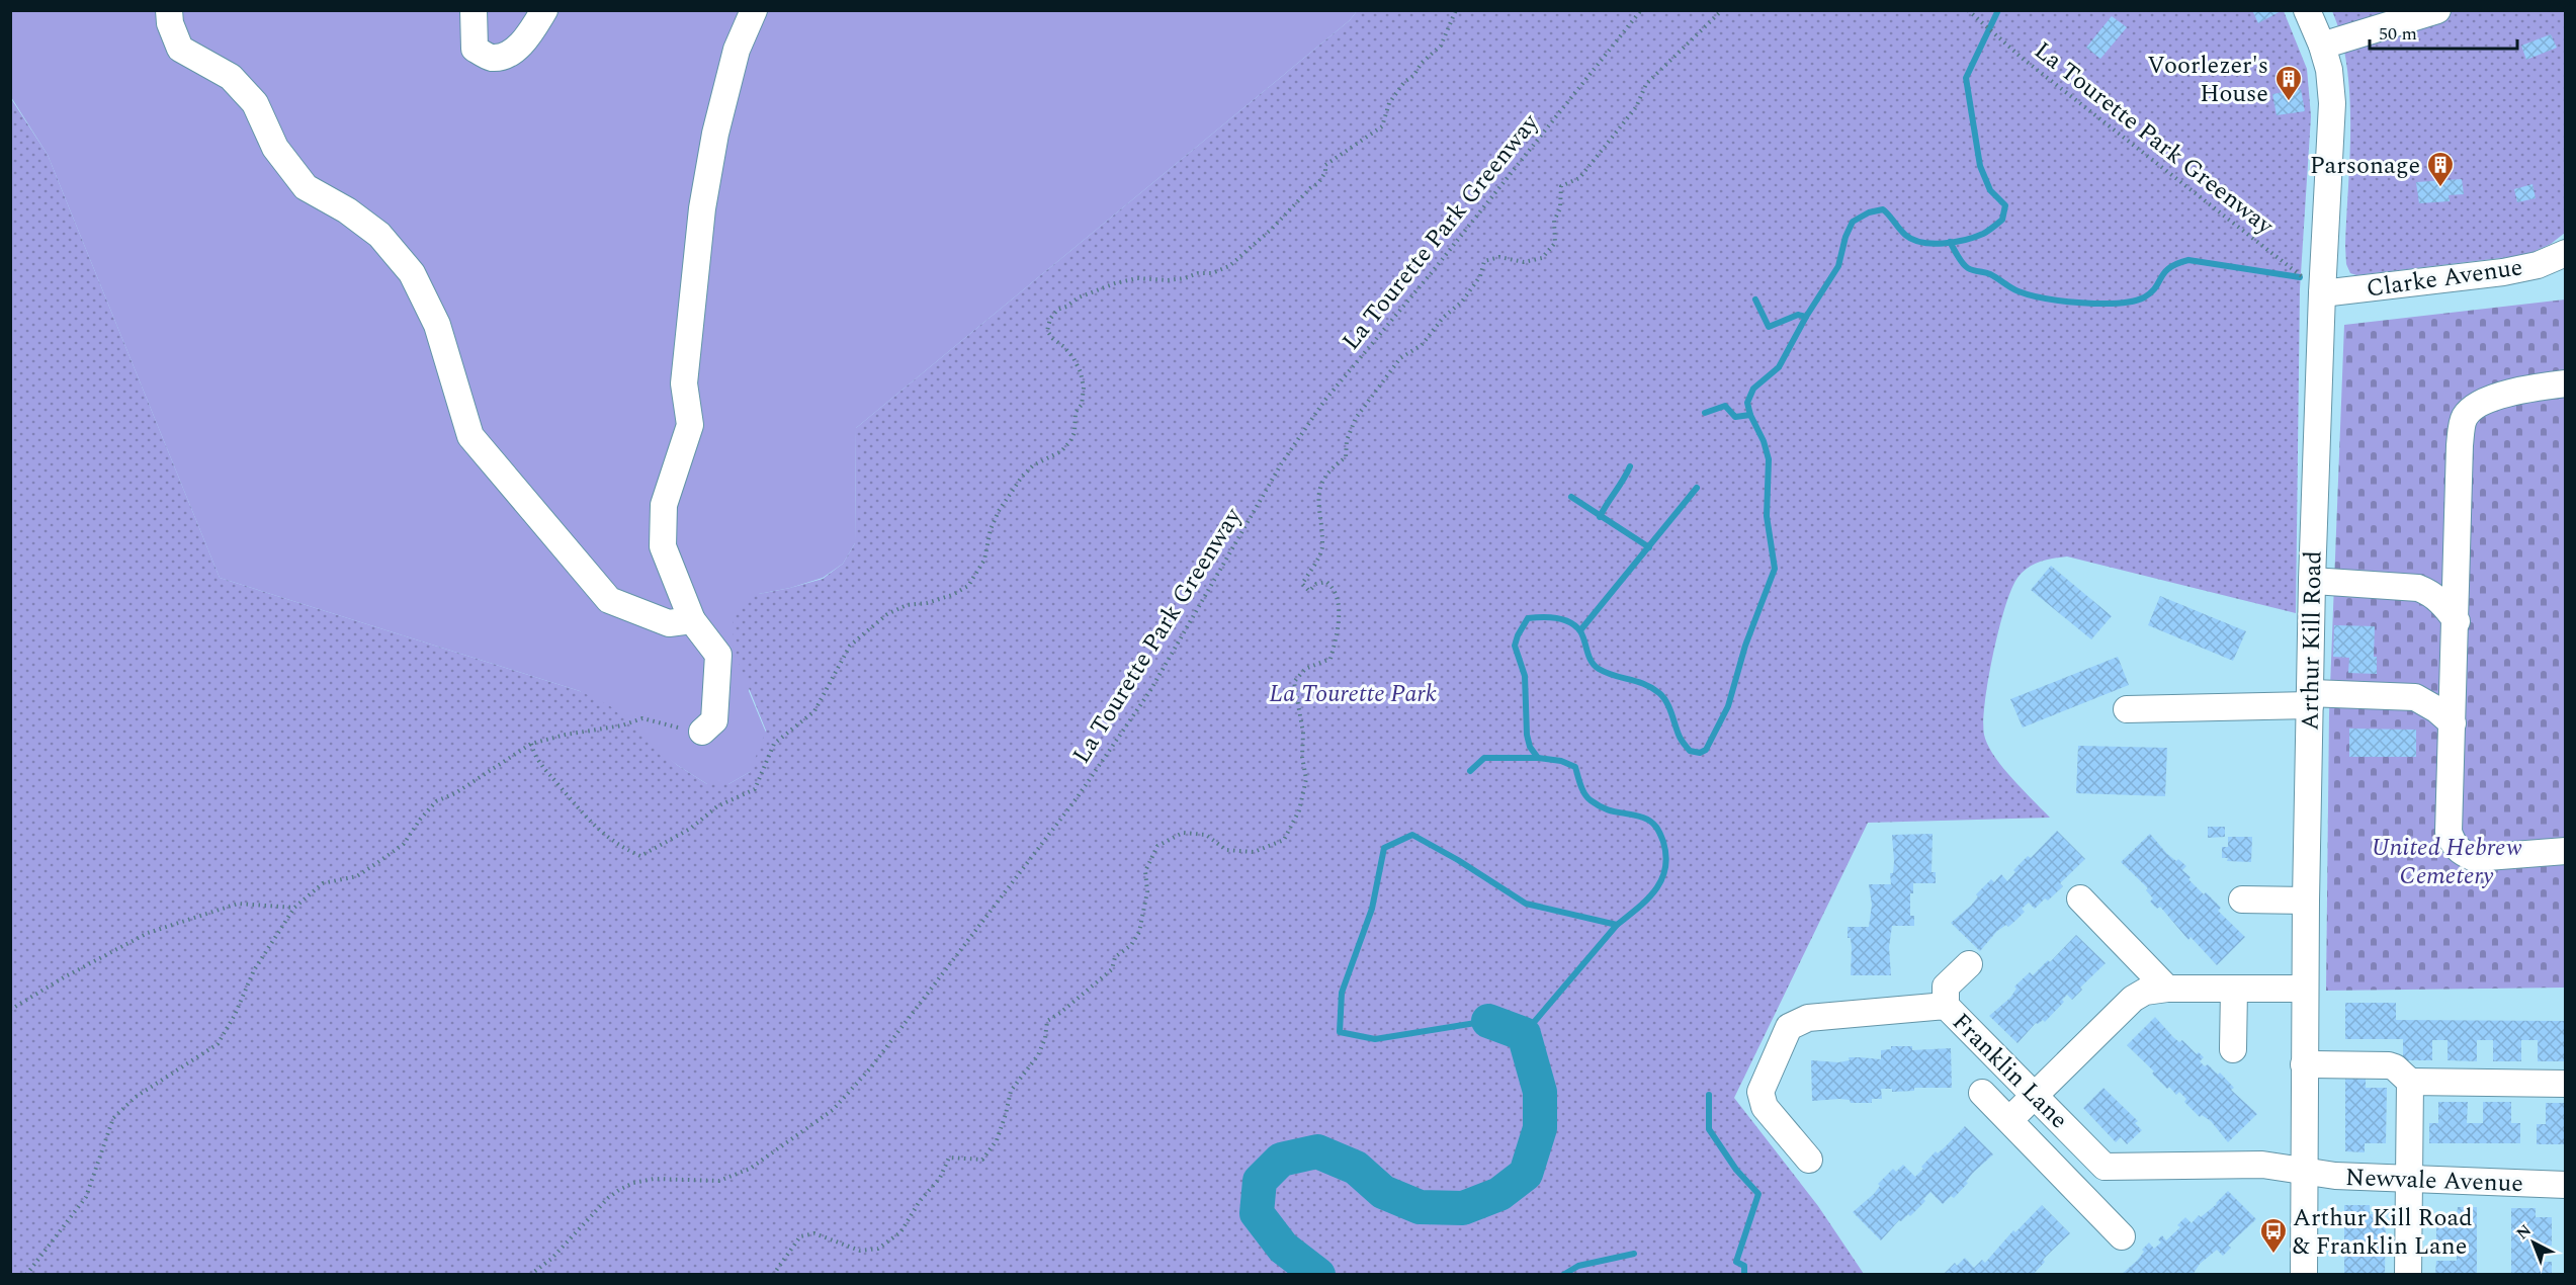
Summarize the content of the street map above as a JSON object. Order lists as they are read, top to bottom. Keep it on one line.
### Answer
{"streets":{"street":["Clarke Avenue","Arthur Kill Road","Franklin Lane","Newvale Avenue"],"path":["La Tourette Park Greenway"]},"crossings":[["La Tourette Park Greenway","Clarke Avenue"],["La Tourette Park Greenway","Arthur Kill Road"],["Clarke Avenue","Arthur Kill Road"],["Arthur Kill Road","Newvale Avenue"]],"parks":["La Tourette Park","United Hebrew Cemetery"],"places":{"building":["Voorlezer's House","Parsonage"],"bus stop":["Arthur Kill Road & Franklin Lane"]},"scale_bar":"50 m","north":"top left"}
